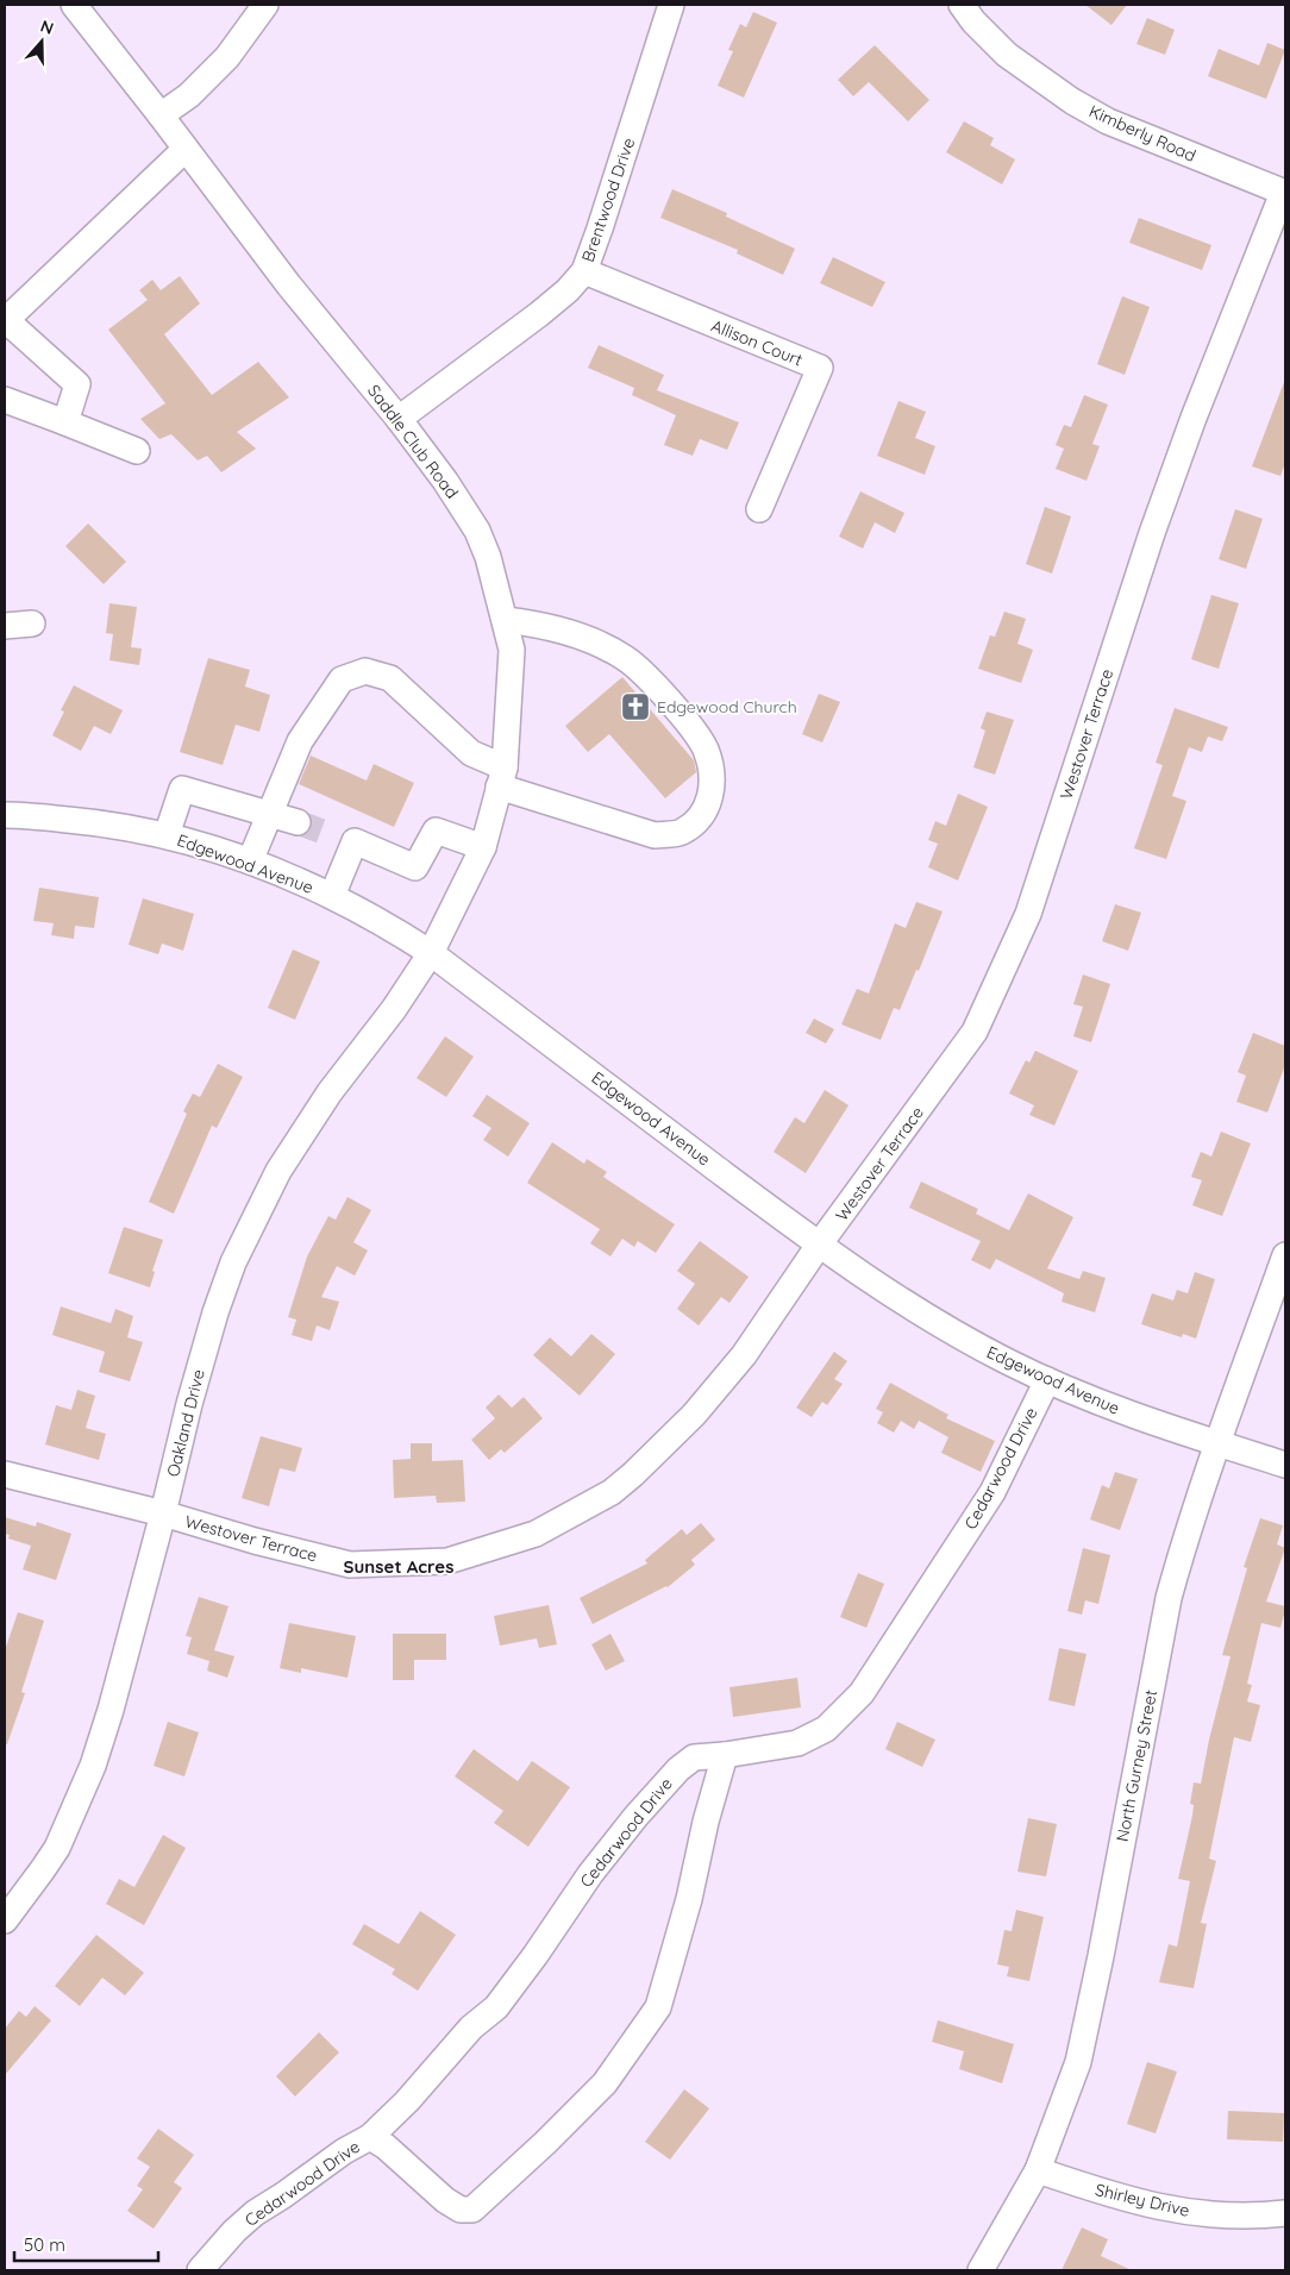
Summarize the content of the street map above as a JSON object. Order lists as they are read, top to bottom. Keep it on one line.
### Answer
{"streets":{"street":["Kimberly Road","Brentwood Drive","Allison Court","Saddle Club Road","Westover Terrace","Edgewood Avenue","Oakland Drive","Cedarwood Drive","North Gurney Street","Shirley Drive"]},"crossings":[["Kimberly Road","Westover Terrace"],["Brentwood Drive","Allison Court"],["Brentwood Drive","Saddle Club Road"],["Saddle Club Road","Edgewood Avenue"],["Saddle Club Road","Oakland Drive"],["Westover Terrace","Edgewood Avenue"],["Westover Terrace","Oakland Drive"],["Edgewood Avenue","Oakland Drive"],["Edgewood Avenue","Cedarwood Drive"],["Edgewood Avenue","North Gurney Street"],["North Gurney Street","Shirley Drive"]],"districts":["Sunset Acres"],"places":{"church":["Edgewood Church"]},"scale_bar":"50 m","north":"top"}
